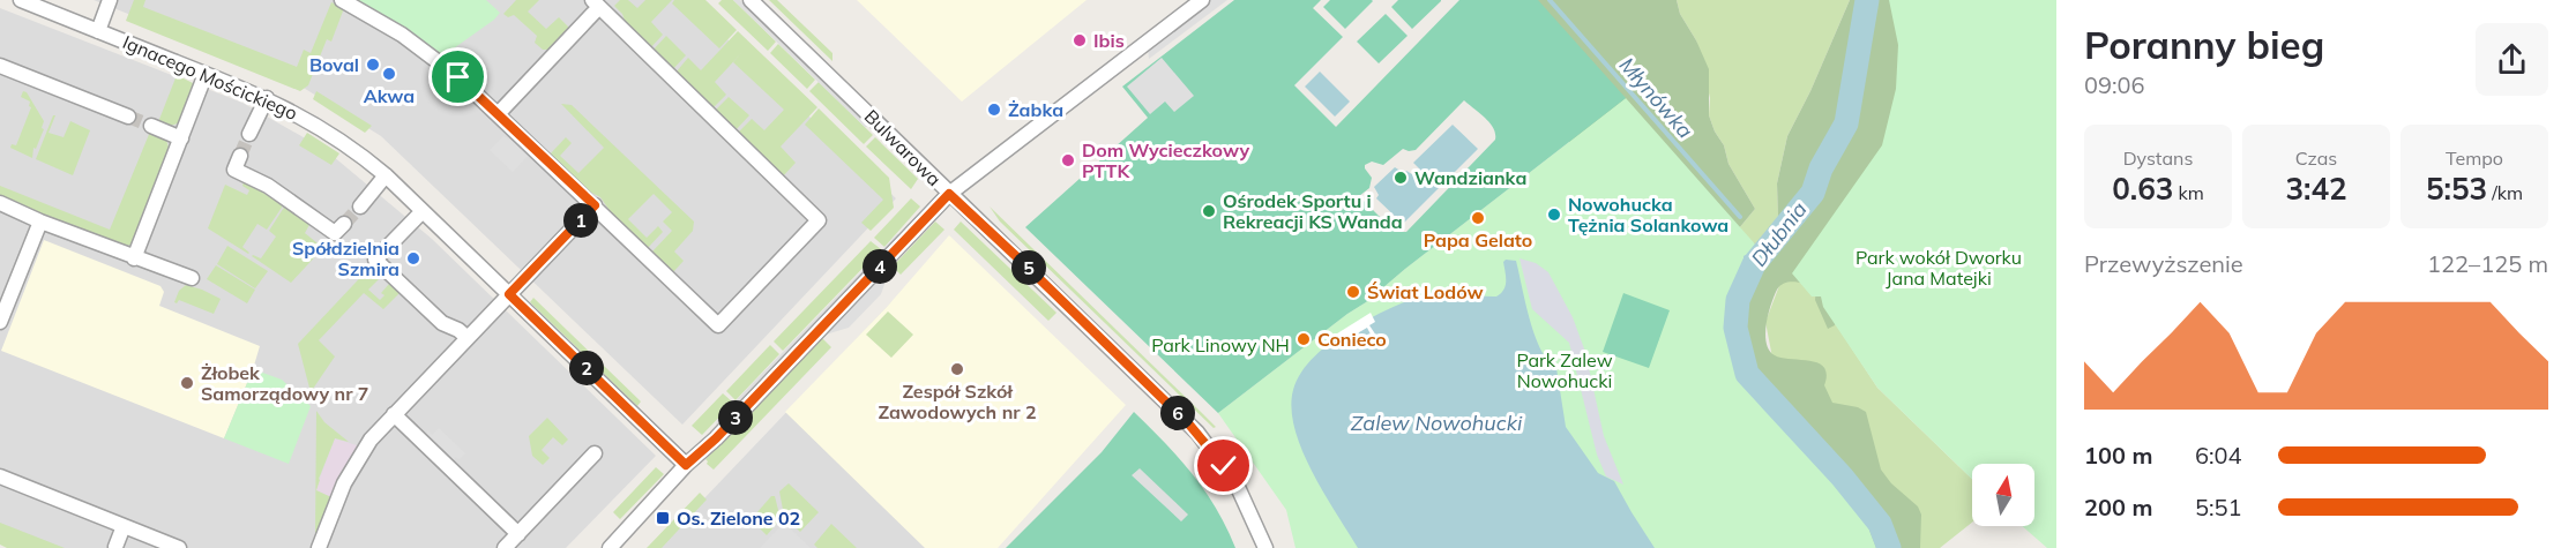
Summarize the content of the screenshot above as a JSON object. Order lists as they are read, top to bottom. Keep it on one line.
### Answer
{"streets":{"street":["Ignacego Mościckiego","Bulwarowa"]},"water":["Młynówka","Dłubnia","Zalew Nowohucki"],"parks":["Park wokół Dworku Jana Matejki","Park Linowy NH","Park Zalew Nowohucki"],"places":{"other":["Ibis","Boval","Akwa","Żabka","Dom Wycieczkowy PTTK","Wandzianka","Ośrodek Sportu i Rekreacji KS Wanda","Nowohucka Tężnia Solankowa","Papa Gelato","Spółdzielnia Szmira","Świat Lodów","Conieco","Zespół Szkół Zawodowych nr 2","Żłobek Samorządowy nr 7"],"transit":["Os. Zielone 02"]},"north":"top","page":{"heading":["Poranny bieg","09:06"],"stats":[["Dystans","0.63 km"],["Czas","3:42"],["Tempo","5:53 /km"]],"pins":["1","4","5","2","6","3"],"chart":["Przewyższenie","122–125 m"],"list":[{"name":"100 m","note":"6:04"},{"name":"200 m","note":"5:51"}]}}
